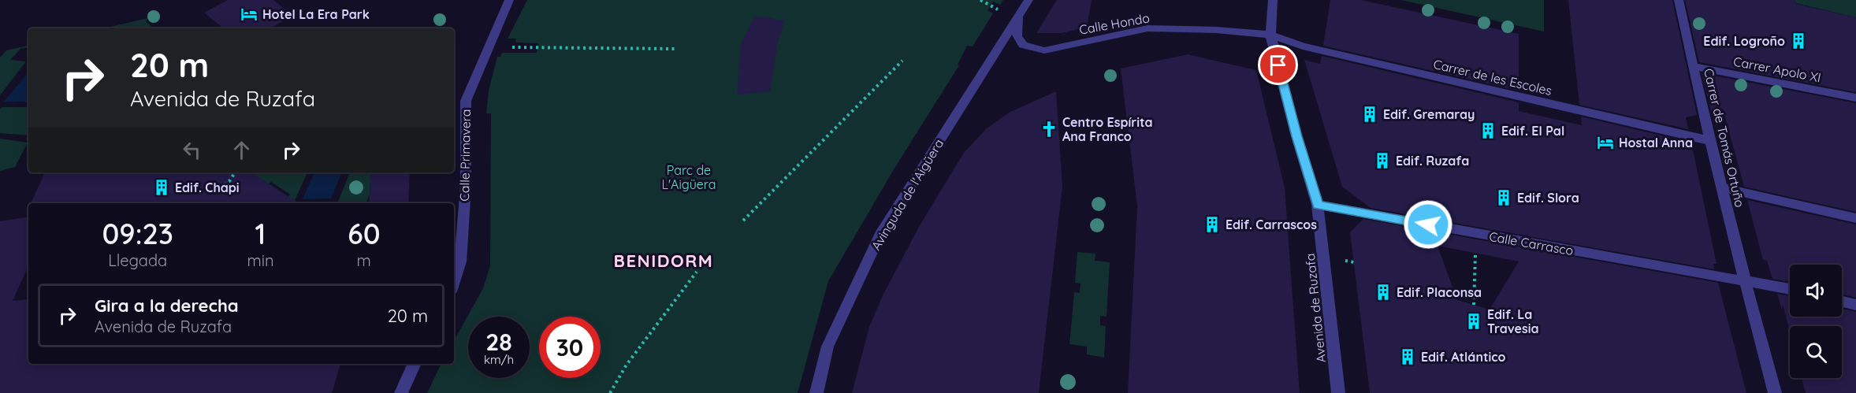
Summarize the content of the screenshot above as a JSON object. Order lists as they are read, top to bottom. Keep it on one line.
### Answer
{"streets":{"street":["Calle Hondo","Carrer Apolo XI","Carrer de les Escoles","Carrer de Tomás Ortuño","Calle Primavera","Avinguda de l'Aigüera","Calle Carrasco","Avenida de Ruzafa"]},"crossings":[["Calle Hondo","Carrer de les Escoles"],["Calle Hondo","Avinguda de l'Aigüera"],["Calle Hondo","Avenida de Ruzafa"],["Carrer Apolo XI","Carrer de Tomás Ortuño"],["Carrer de les Escoles","Carrer de Tomás Ortuño"],["Carrer de les Escoles","Avenida de Ruzafa"],["Carrer de Tomás Ortuño","Calle Carrasco"],["Calle Carrasco","Avenida de Ruzafa"]],"districts":["BENIDORM"],"parks":["Parc de L'Aigüera"],"places":{"hotel":["Hotel La Era Park","Hostal Anna"],"building":["Edif. Logroño","Edif. Gremaray","Edif. El Pal","Edif. Ruzafa","Edif. Chapi","Edif. Slora","Edif. Carrascos","Edif. Placonsa","Edif. La Travesia","Edif. Atlántico"],"church":["Centro Espírita Ana Franco"]},"page":{"turn":["20 m","Avenida de Ruzafa"],"eta":["09:23","Llegada","1","min","60","m"],"list":[{"name":"Gira a la derecha","note":"Avenida de Ruzafa","value":"20 m"}],"speed":"28 km/h","limit":"30"}}
